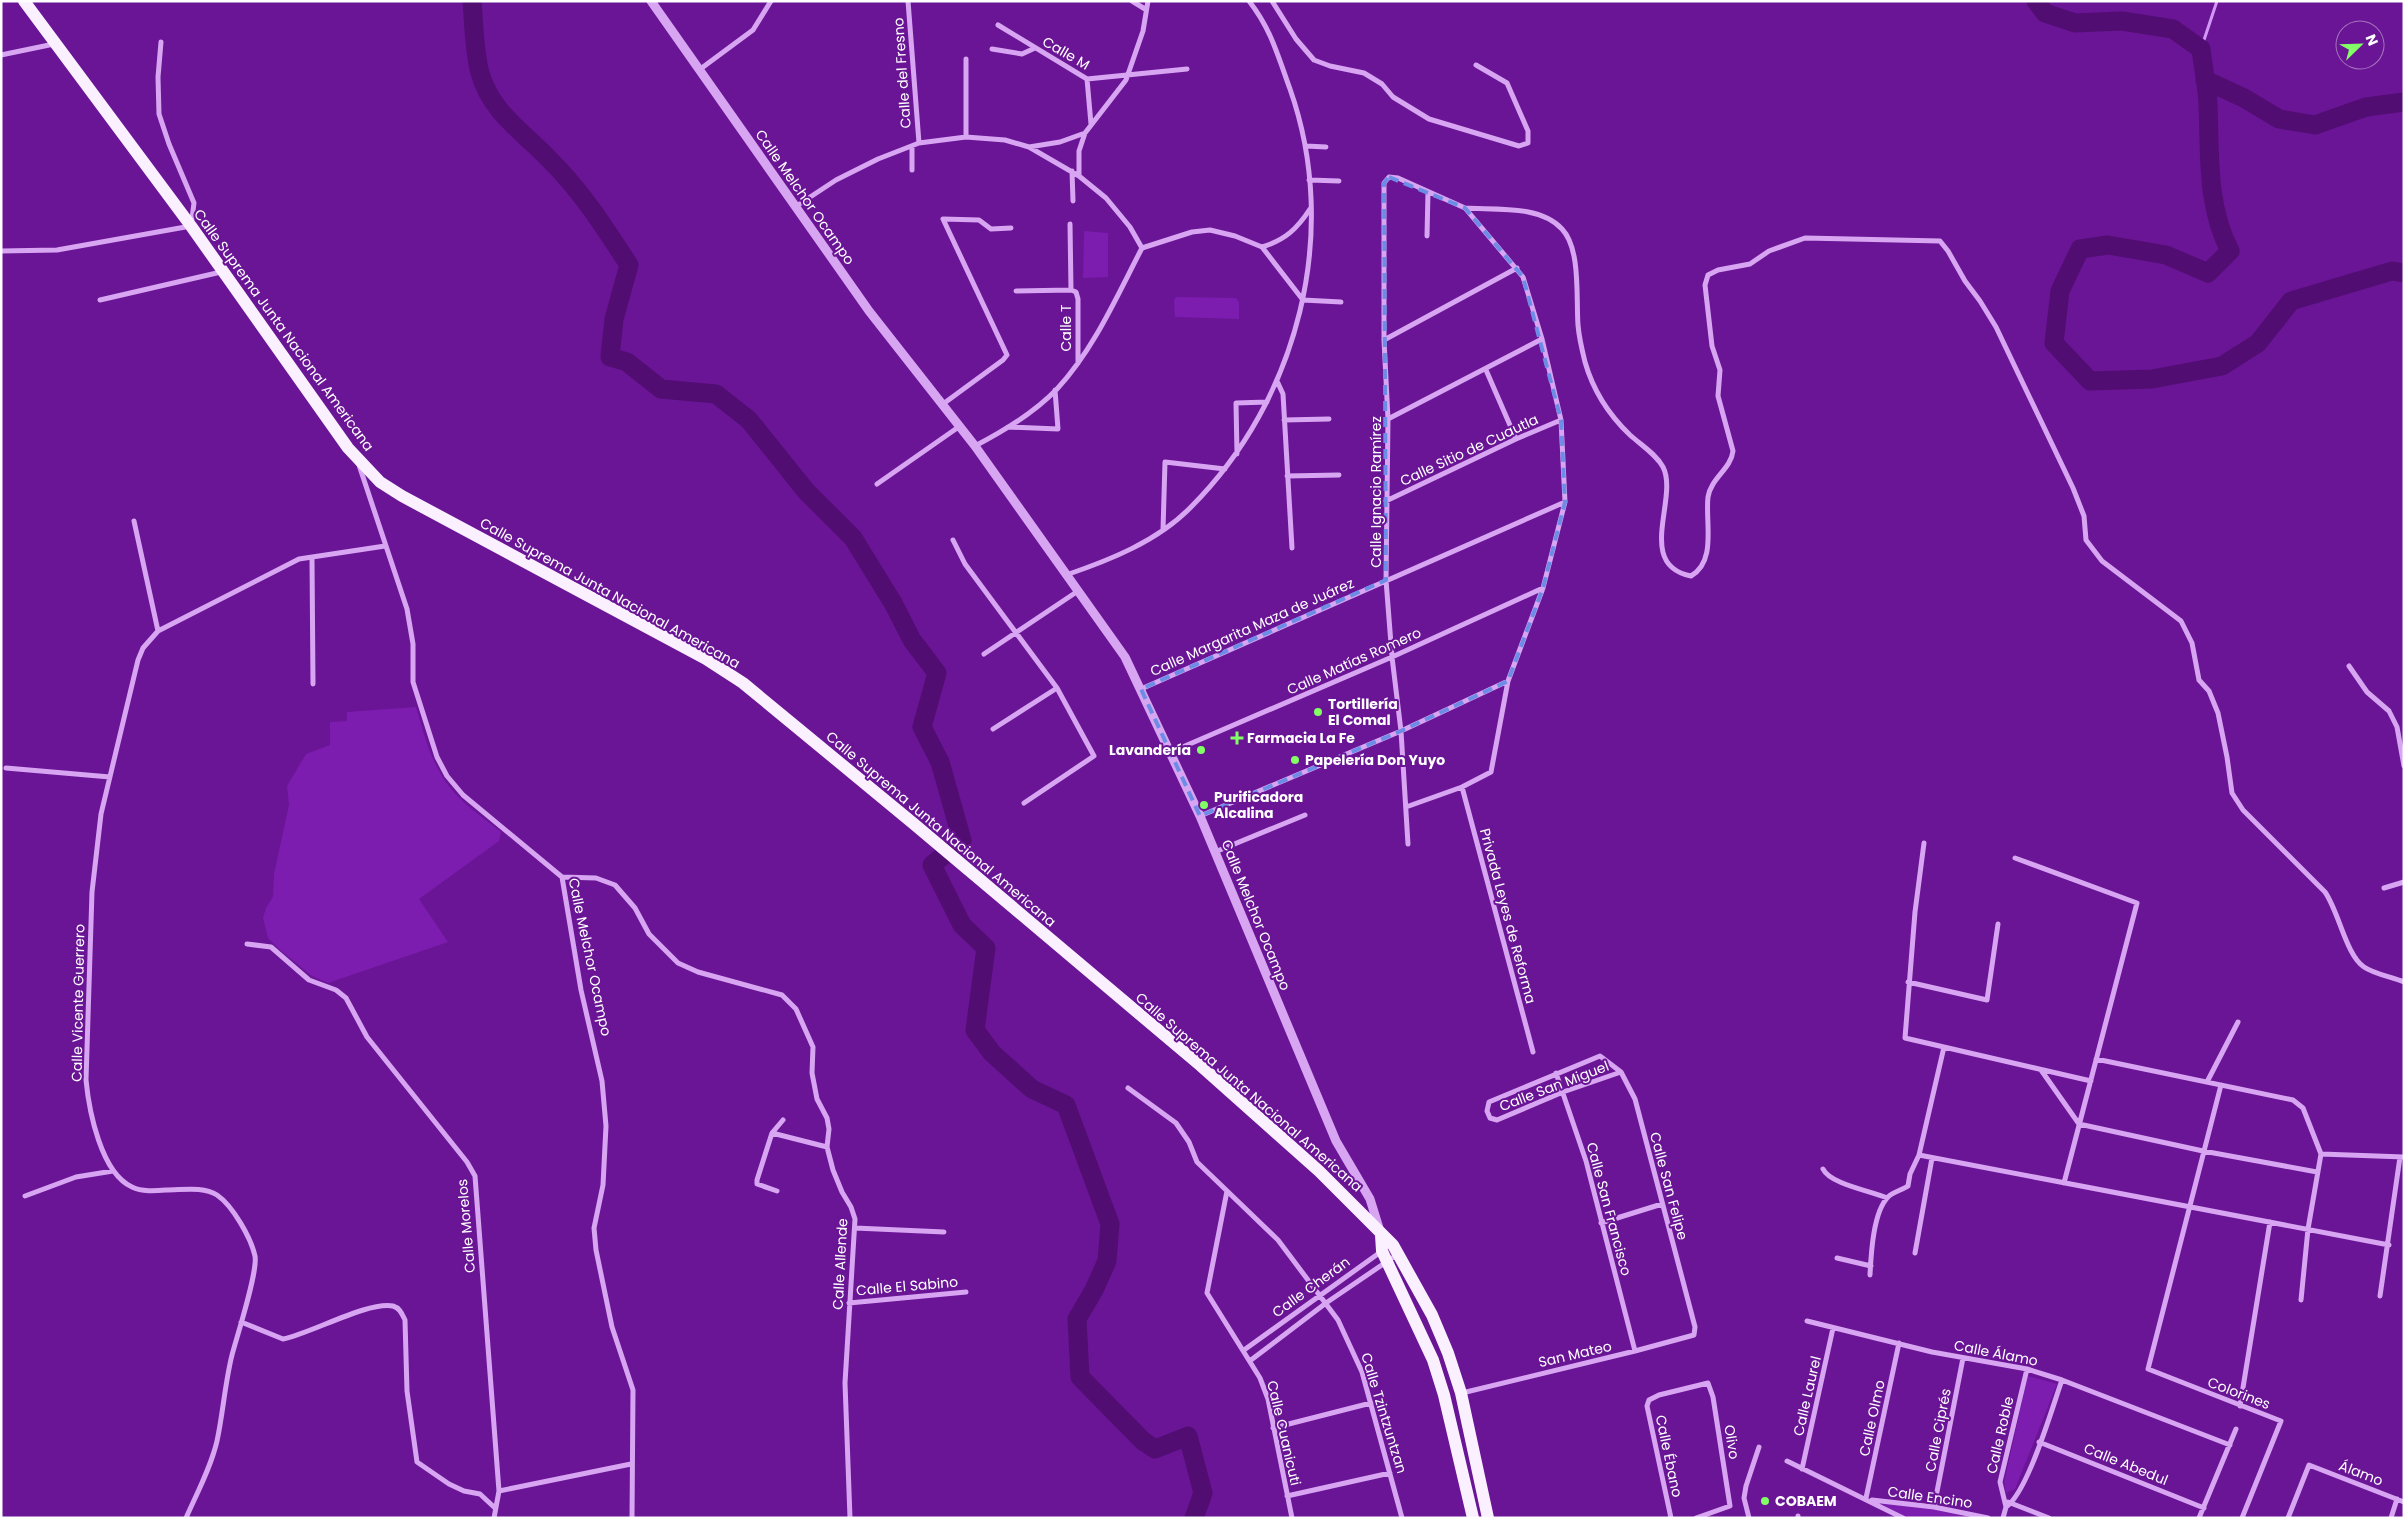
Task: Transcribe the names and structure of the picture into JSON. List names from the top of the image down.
{
  "streets": {
    "main road": ["Calle Suprema Junta Nacional Americana"],
    "street": [
      "Calle M",
      "Calle del Fresno",
      "Calle Melchor Ocampo",
      "Calle T",
      "Calle Sitio de Cuautla",
      "Calle Ignacio Ramírez",
      "Calle Margarita Maza de Juárez",
      "Calle Matías Romero",
      "Privada Leyes de Reforma",
      "Calle Vicente Guerrero",
      "Calle San Miguel",
      "Calle San Felipe",
      "Calle San Francisco",
      "Calle Morelos",
      "Calle Allende",
      "Calle El Sabino",
      "Calle Cherán",
      "Calle Álamo",
      "San Mateo",
      "Colorines",
      "Calle Laurel",
      "Calle Tzintzuntzan",
      "Calle Olmo",
      "Calle Ciprés",
      "Calle Cuanicuti",
      "Calle Roble",
      "Olivo",
      "Calle Ébano",
      "Calle Abedul",
      "Álamo",
      "Calle Encino"
    ]
  },
  "crossings": [
    ["Calle Melchor Ocampo", "Calle Suprema Junta Nacional Americana"],
    ["Calle Melchor Ocampo", "Calle Margarita Maza de Juárez"],
    ["Calle Melchor Ocampo", "Calle Matías Romero"],
    ["Calle Melchor Ocampo", "Calle Vicente Guerrero"],
    ["Calle Melchor Ocampo", "Calle Allende"],
    ["Calle Sitio de Cuautla", "Calle Ignacio Ramírez"],
    ["Calle Ignacio Ramírez", "Calle Margarita Maza de Juárez"],
    ["Calle Ignacio Ramírez", "Calle Matías Romero"],
    ["Calle San Miguel", "Calle San Felipe"],
    ["Calle San Miguel", "Calle San Francisco"],
    ["Calle San Felipe", "Calle San Francisco"],
    ["Calle San Felipe", "San Mateo"],
    ["Calle San Francisco", "San Mateo"],
    ["Calle Allende", "Calle El Sabino"],
    ["Calle Cherán", "Calle Tzintzuntzan"],
    ["Calle Cherán", "Calle Cuanicuti"],
    ["Calle Álamo", "Calle Laurel"],
    ["Calle Álamo", "Calle Olmo"],
    ["Calle Álamo", "Calle Ciprés"],
    ["Calle Álamo", "Calle Roble"],
    ["Calle Laurel", "Calle Encino"],
    ["Calle Tzintzuntzan", "Calle Cuanicuti"],
    ["Calle Olmo", "Calle Encino"],
    ["Calle Ciprés", "Calle Encino"],
    ["Olivo", "Calle Ébano"]
  ],
  "places": {
    "other": [
      "Tortillería El Comal",
      "Lavandería",
      "Papelería Don Yuyo",
      "Purificadora Alcalina",
      "COBAEM"
    ],
    "health": ["Farmacia La Fe"]
  },
  "north": "top right"
}
